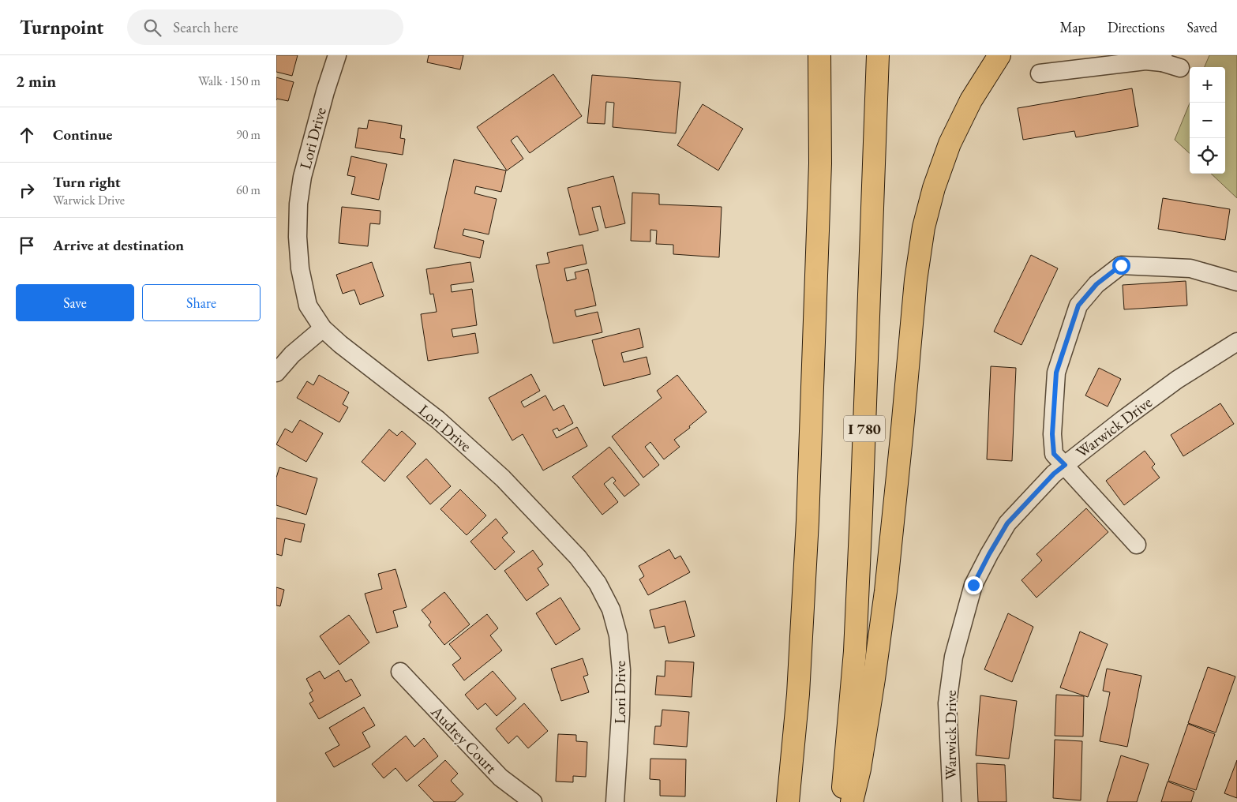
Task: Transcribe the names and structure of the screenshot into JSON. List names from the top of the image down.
{
  "streets": {
    "highway": ["I 780"],
    "street": ["Lori Drive", "Warwick Drive", "Audrey Court"]
  },
  "page": {
    "header": "Turnpoint",
    "search": "Search here",
    "nav": ["Map", "Directions", "Saved"],
    "heading": ["2 min", "Walk · 150 m"],
    "map_buttons": ["+", "−"],
    "list": [
      ["Continue", "90 m"],
      ["Turn right", "Warwick Drive", "60 m"],
      "Arrive at destination"
    ],
    "buttons": ["Save", "Share"]
  }
}
